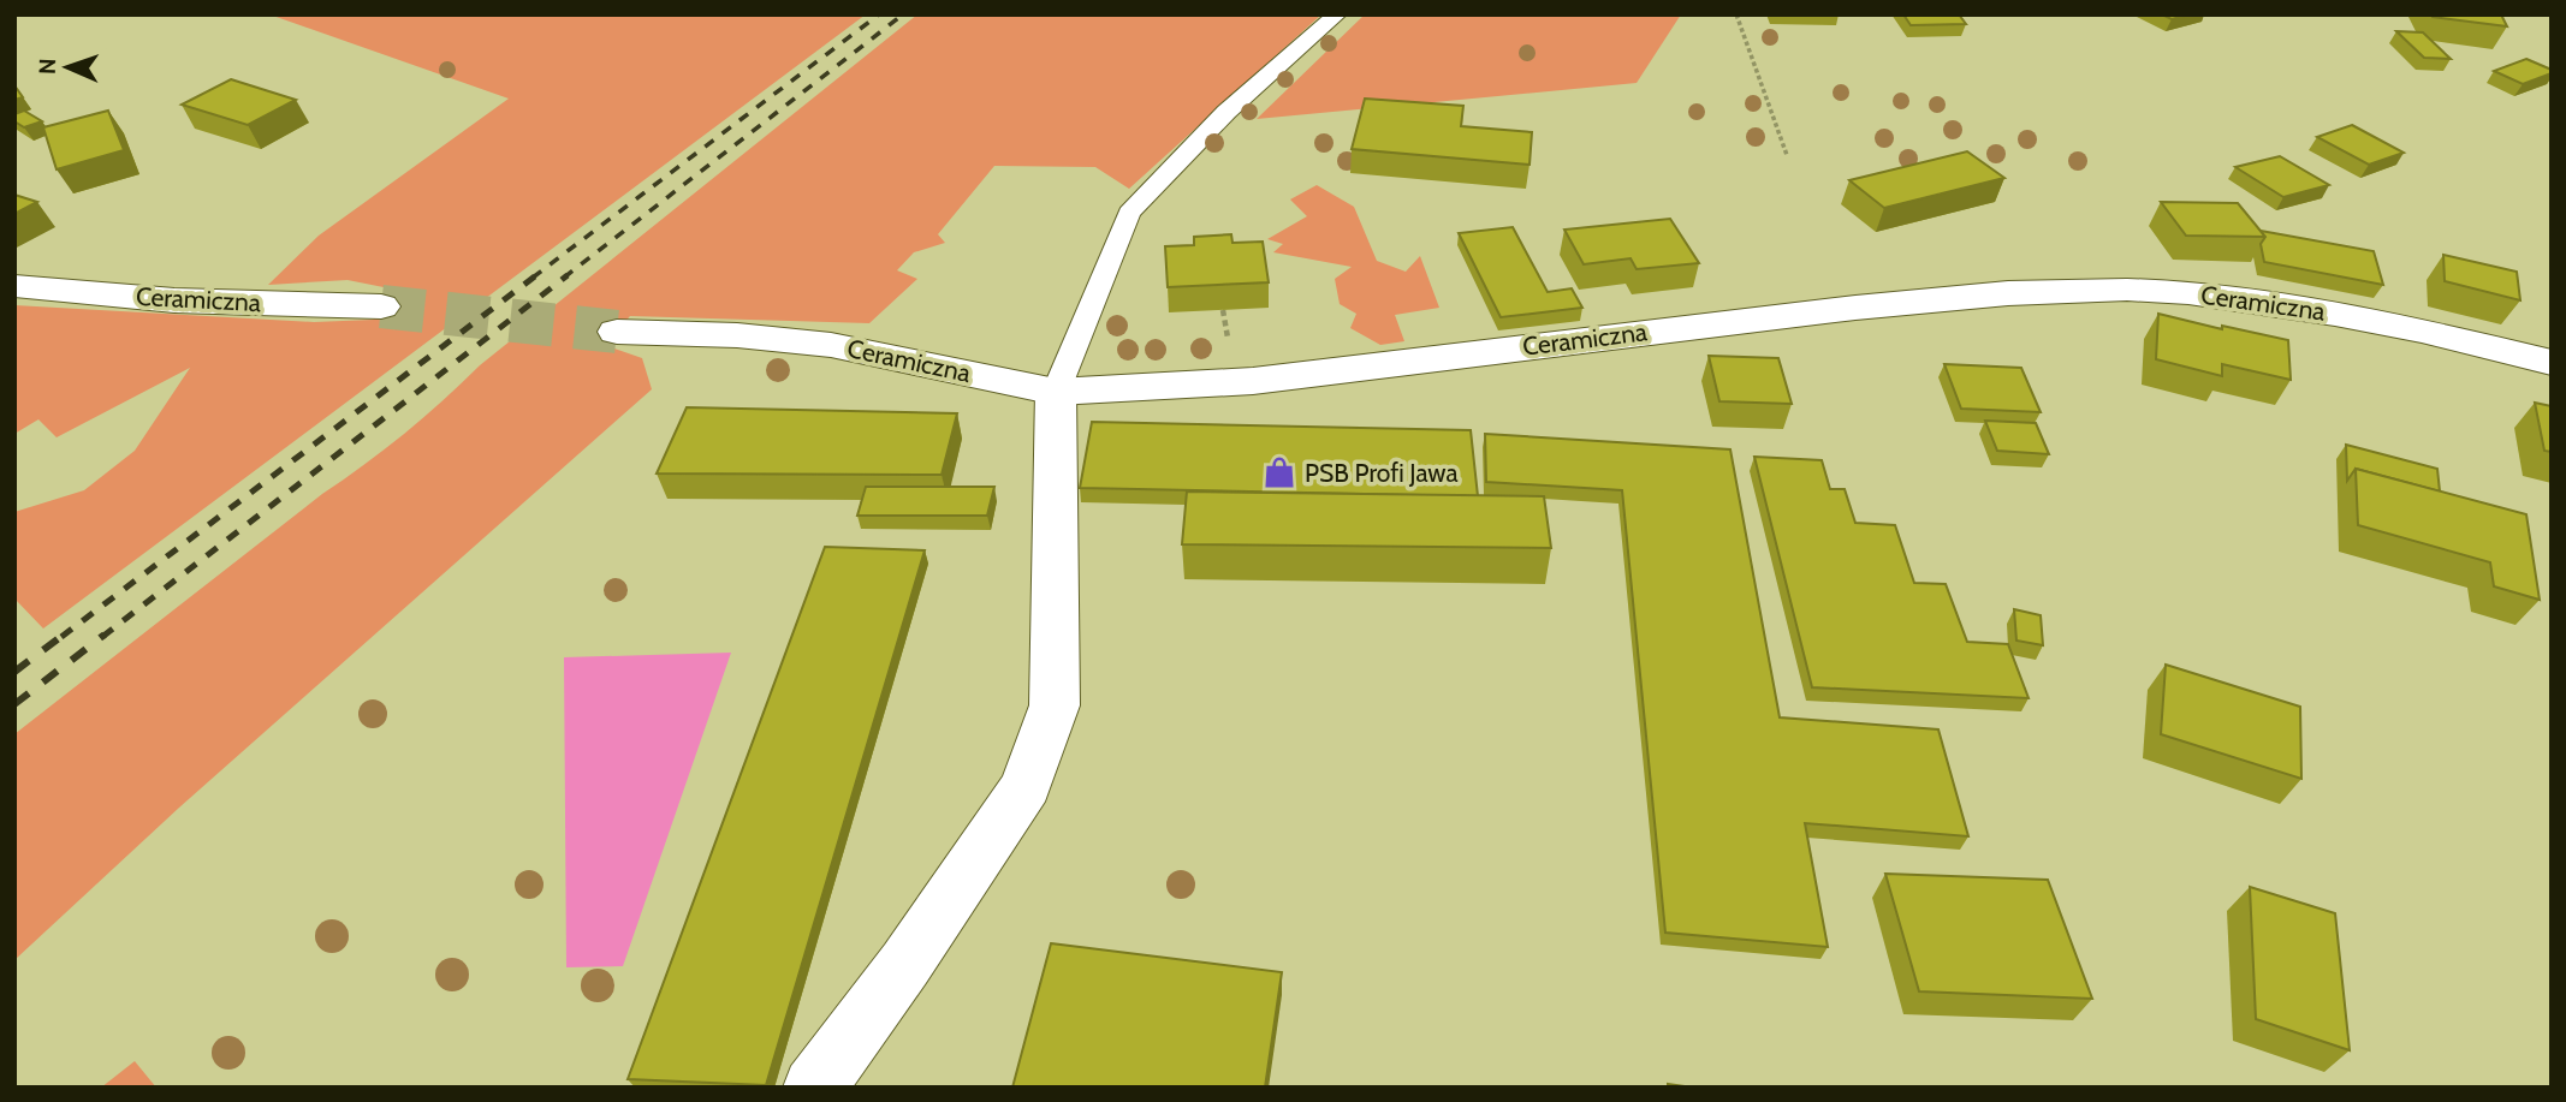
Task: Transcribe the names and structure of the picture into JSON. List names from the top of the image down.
{
  "streets": {
    "street": ["Ceramiczna"]
  },
  "places": {
    "shop": ["PSB Profi Jawa"]
  },
  "north": "left"
}
